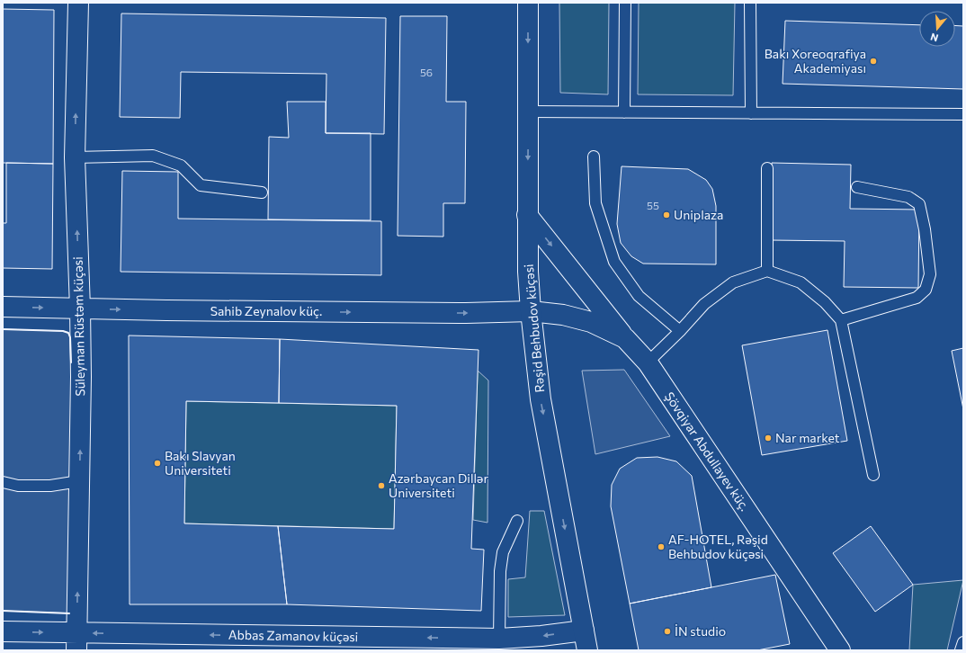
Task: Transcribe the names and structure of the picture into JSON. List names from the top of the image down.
{
  "streets": {
    "street": [
      "Sahib Zeynalov küç.",
      "Süleyman Rüstəm küçəsi",
      "Rəşid Behbudov küçəsi",
      "Şövqiyar Abdullayev küç.",
      "Abbas Zamanov küçəsi"
    ]
  },
  "crossings": [
    ["Sahib Zeynalov küç.", "Süleyman Rüstəm küçəsi"],
    ["Sahib Zeynalov küç.", "Rəşid Behbudov küçəsi"],
    ["Sahib Zeynalov küç.", "Şövqiyar Abdullayev küç."],
    ["Süleyman Rüstəm küçəsi", "Abbas Zamanov küçəsi"],
    ["Rəşid Behbudov küçəsi", "Şövqiyar Abdullayev küç."],
    ["Rəşid Behbudov küçəsi", "Abbas Zamanov küçəsi"]
  ],
  "one_way": ["Sahib Zeynalov küç.", "Süleyman Rüstəm küçəsi", "Rəşid Behbudov küçəsi"],
  "places": [
    "Bakı Xoreoqrafiya Akademiyası",
    "Uniplaza",
    "Nar market",
    "Bakı Slavyan Universiteti",
    "Azərbaycan Dillər Universiteti",
    "AF-HOTEL, Rəşid Behbudov küçəsi",
    "İN studio"
  ],
  "house_numbers": ["56", "55"],
  "north": "bottom"
}
